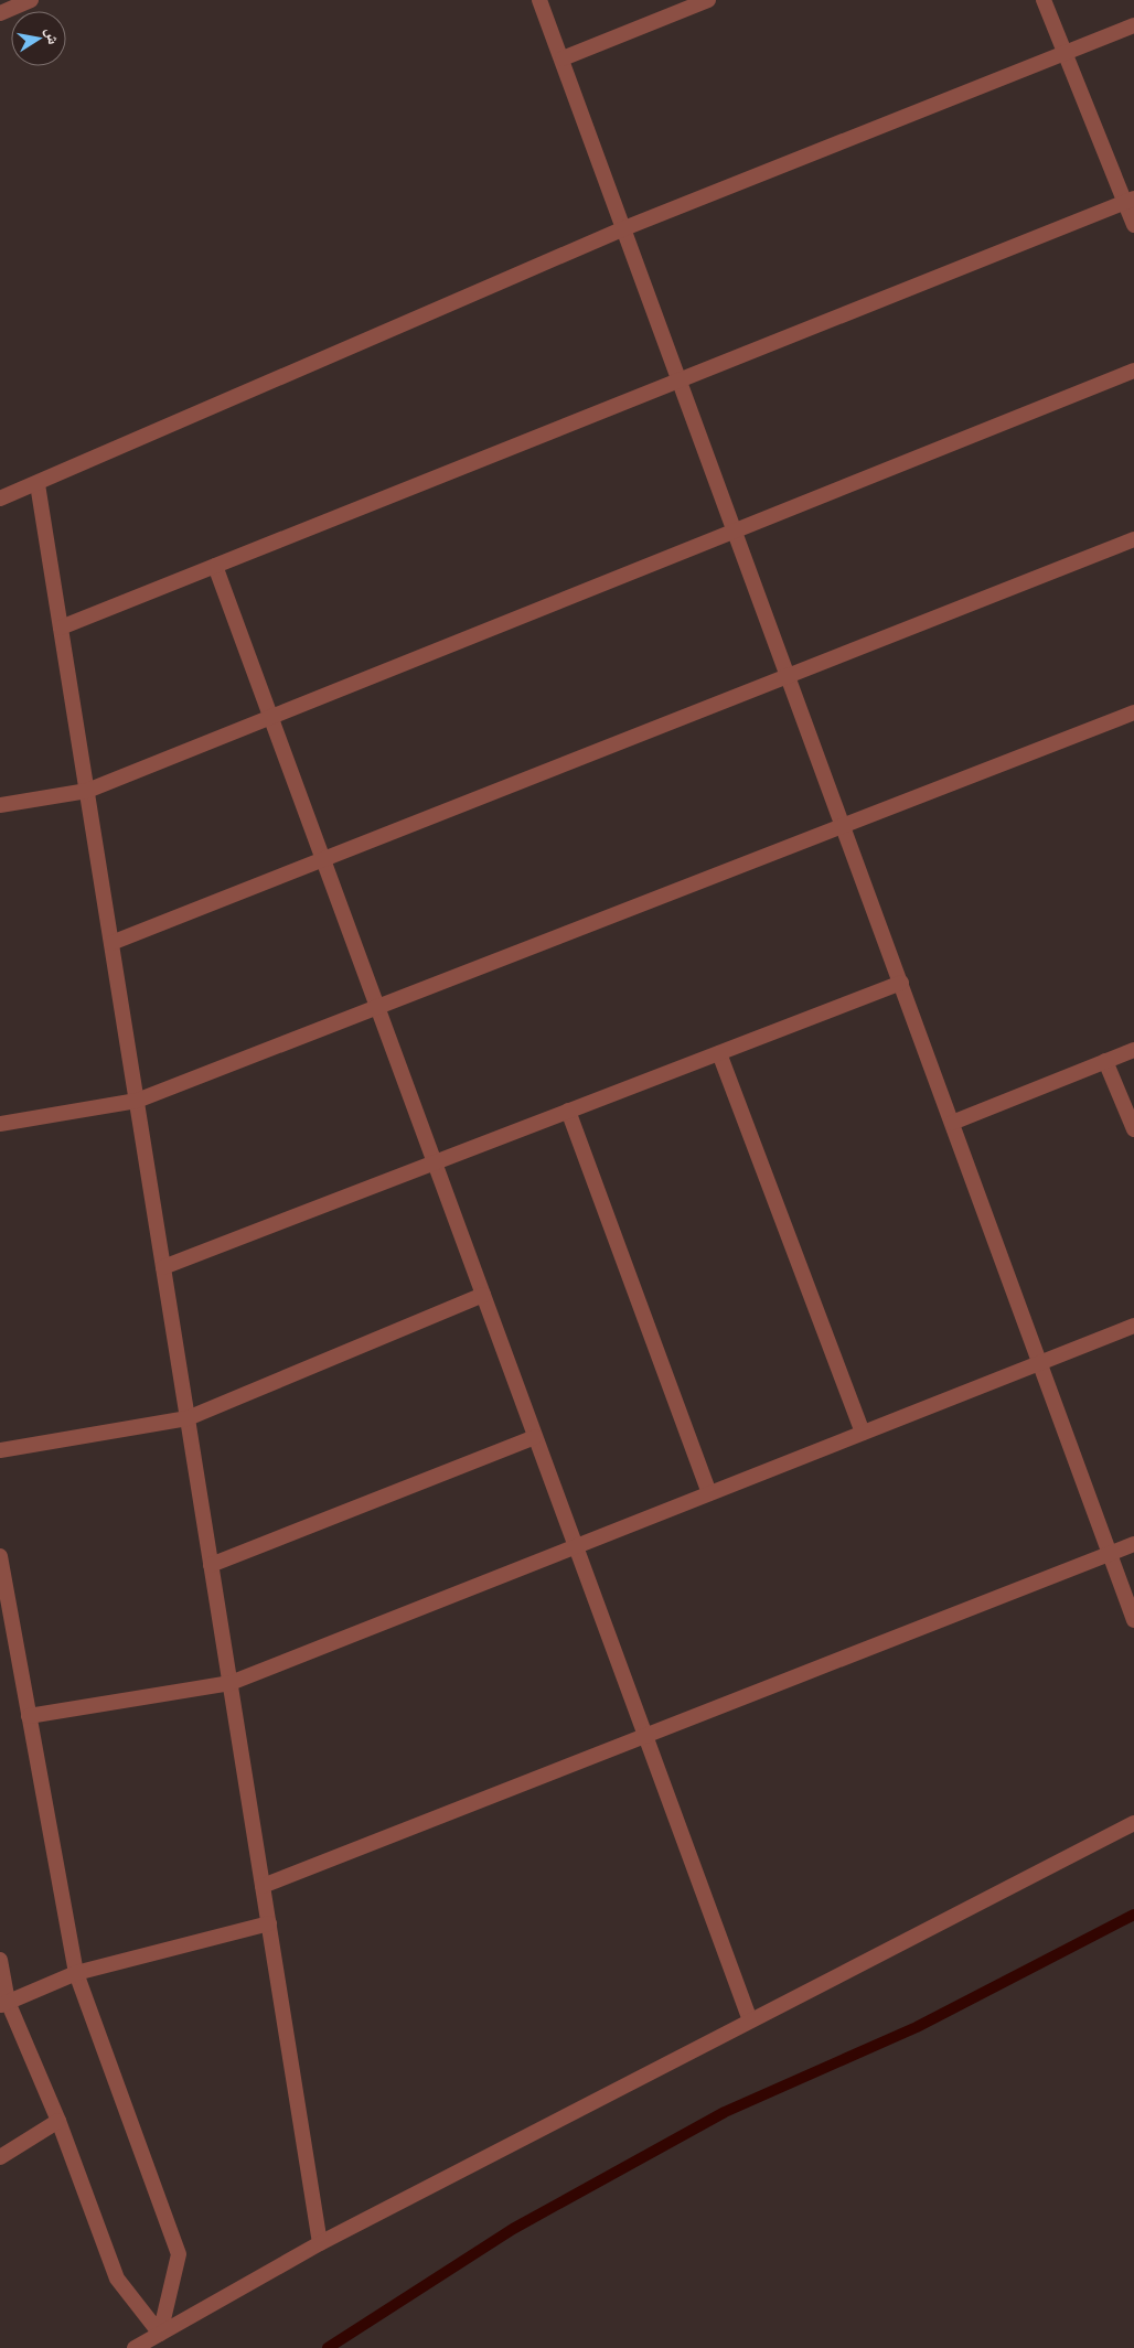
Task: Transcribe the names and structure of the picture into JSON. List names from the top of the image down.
{
  "north": "right"
}
